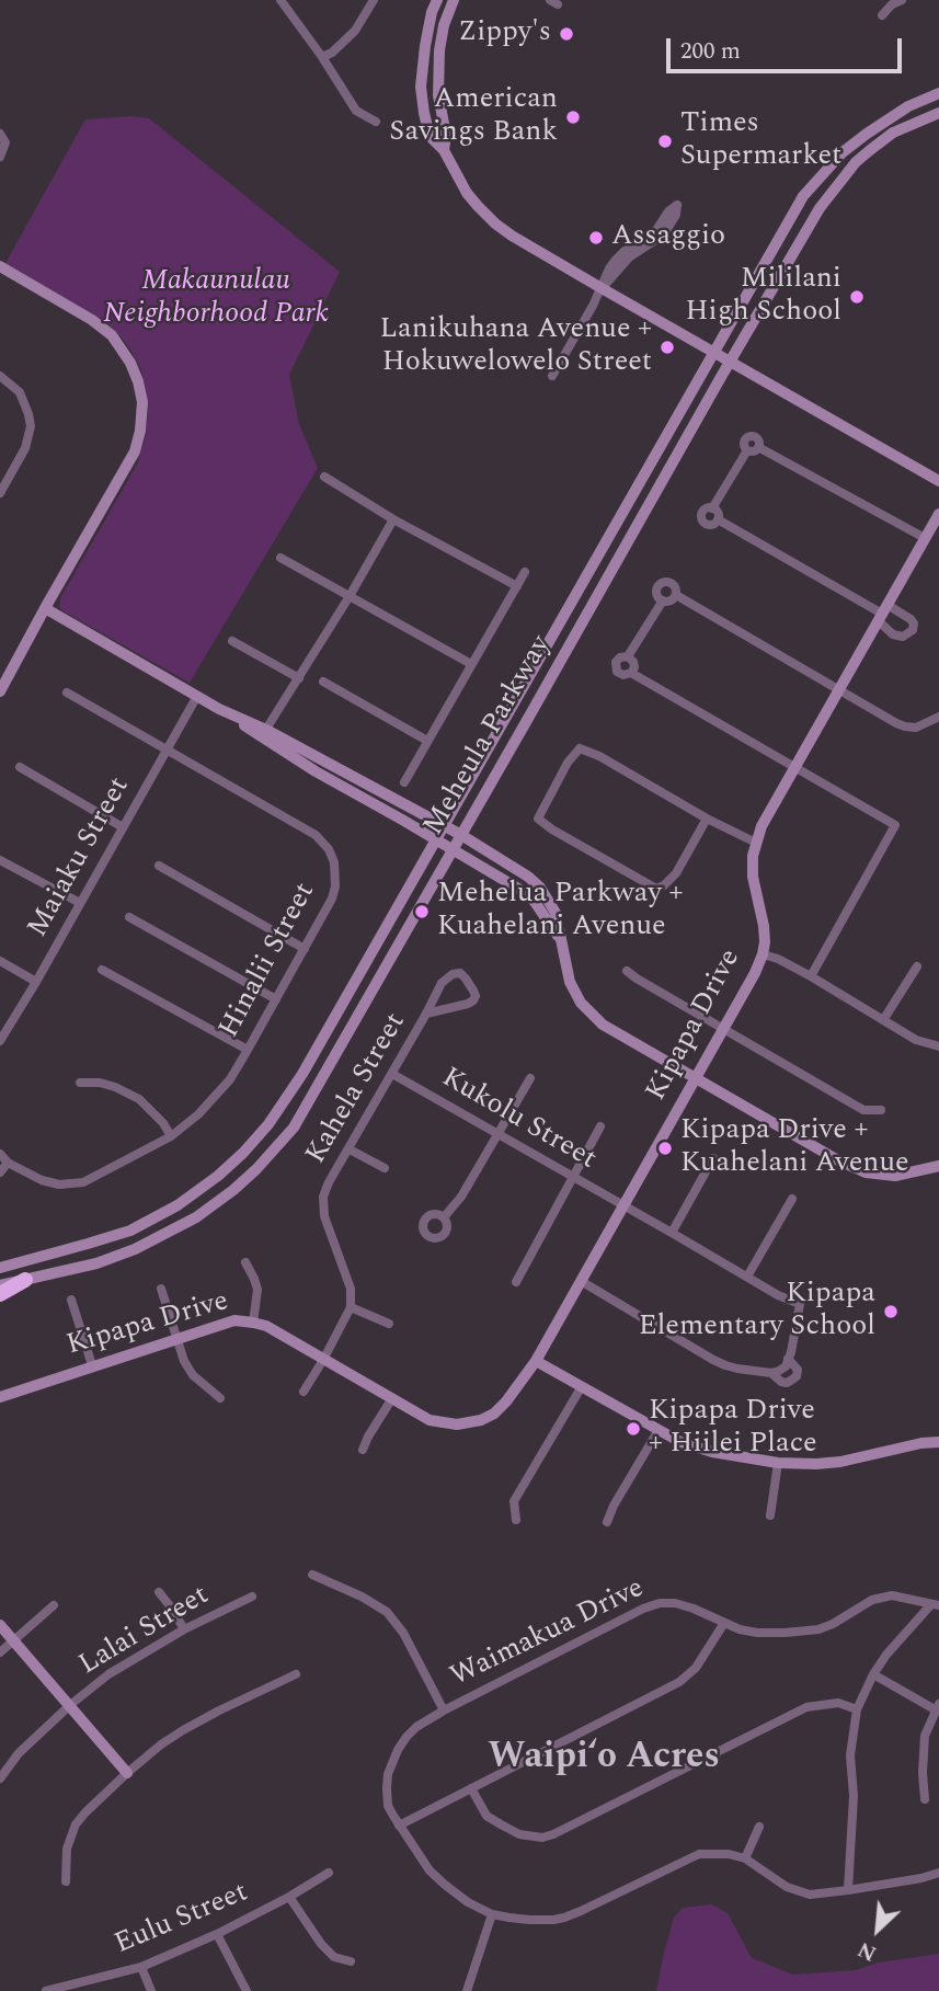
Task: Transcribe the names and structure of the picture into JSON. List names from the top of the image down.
{
  "streets": {
    "street": [
      "Meheula Parkway",
      "Maiaku Street",
      "Hinalii Street",
      "Kipapa Drive",
      "Kahela Street",
      "Kukolu Street",
      "Lalai Street",
      "Waimakua Drive",
      "Eulu Street"
    ]
  },
  "crossings": [
    ["Maiaku Street", "Hinalii Street"],
    ["Kipapa Drive", "Kukolu Street"],
    ["Kahela Street", "Kukolu Street"]
  ],
  "districts": ["Waipiʻo Acres"],
  "parks": ["Makaunulau Neighborhood Park"],
  "places": [
    "Zippy's",
    "American Savings Bank",
    "Times Supermarket",
    "Assaggio",
    "Mililani High School",
    "Lanikuhana Avenue + Hokuwelowelo Street",
    "Mehelua Parkway + Kuahelani Avenue",
    "Kipapa Drive + Kuahelani Avenue",
    "Kipapa Elementary School",
    "Kipapa Drive + Hiilei Place"
  ],
  "scale_bar": "200 m",
  "north": "bottom left"
}
